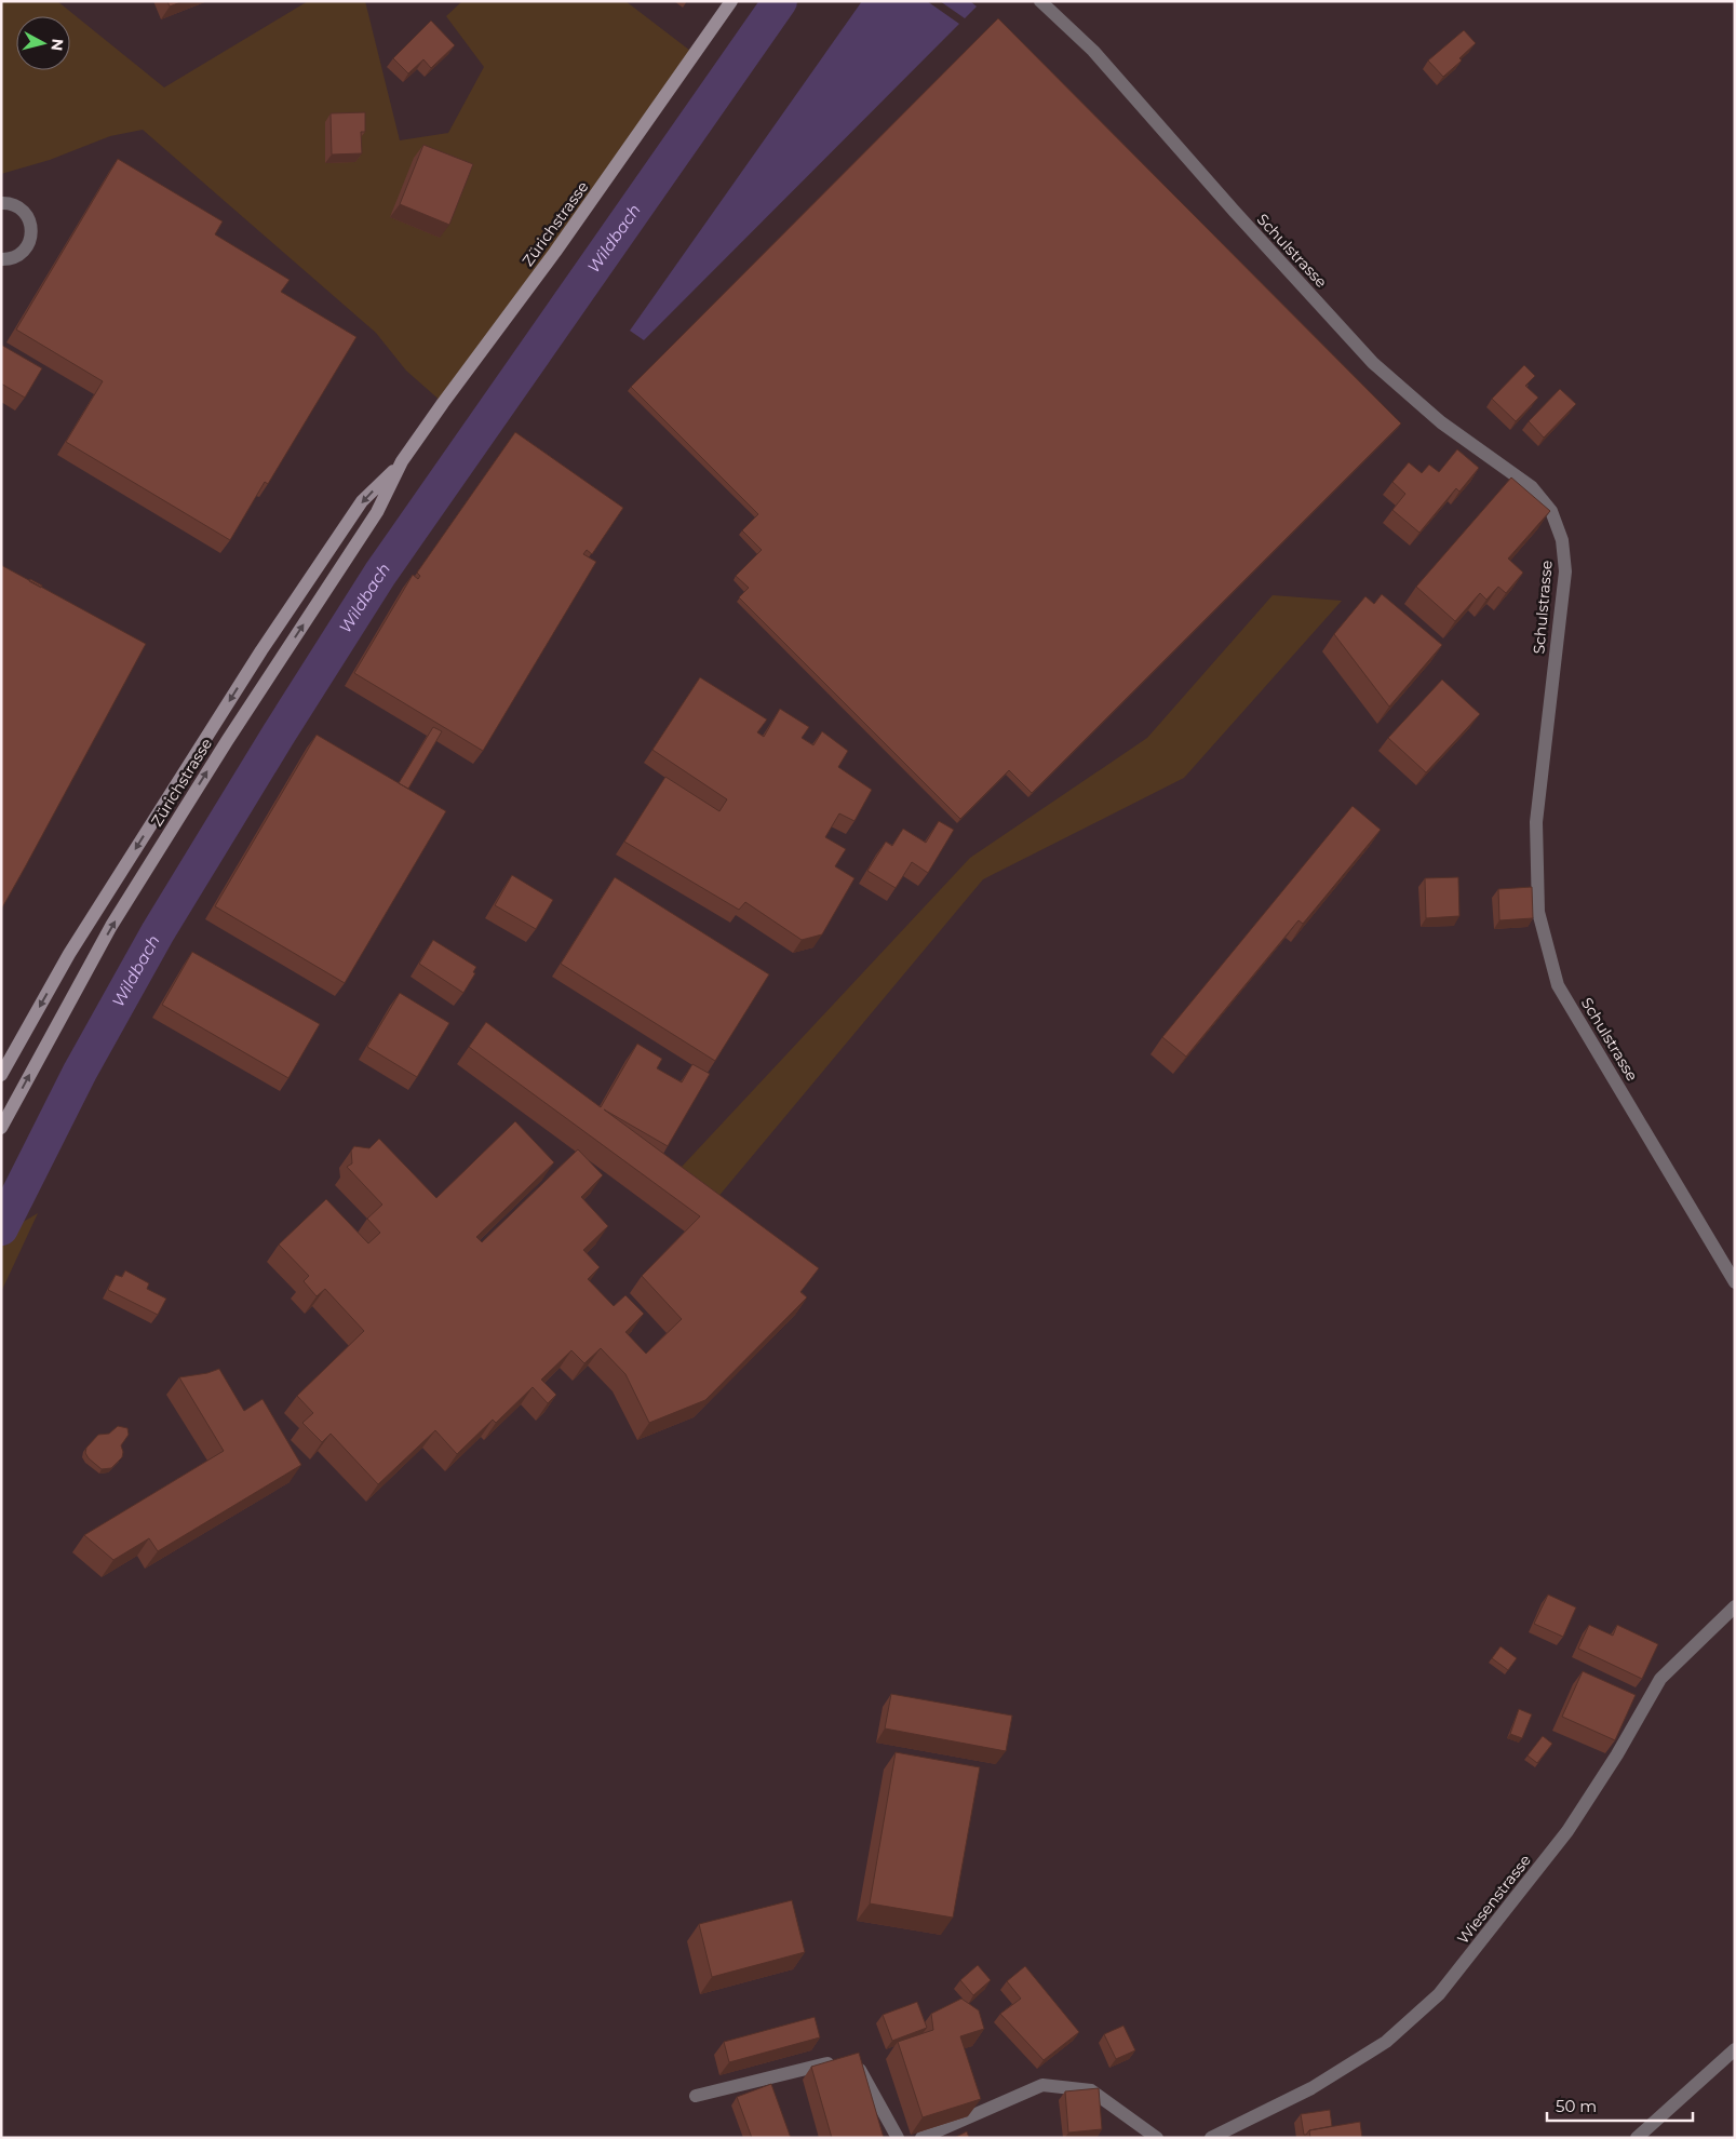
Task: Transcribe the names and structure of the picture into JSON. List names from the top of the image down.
{
  "streets": {
    "main road": ["Zürichstrasse"],
    "street": ["Schulstrasse", "Wiesenstrasse"]
  },
  "water": ["Wildbach"],
  "scale_bar": "50 m",
  "north": "right"
}
